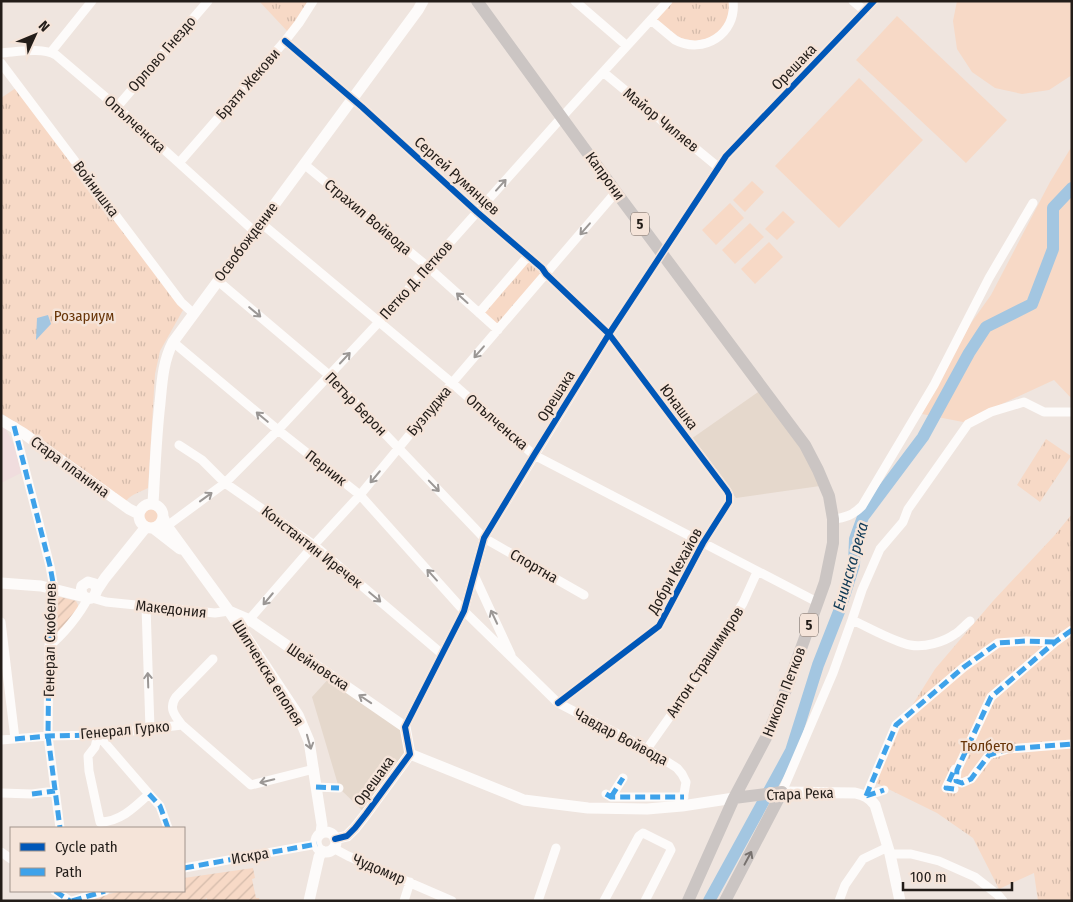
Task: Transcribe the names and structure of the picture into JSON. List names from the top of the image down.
{
  "streets": {
    "main road": [
      "Орешака",
      "Капрони",
      "5",
      "Освобождение",
      "Стара планина",
      "Македония",
      "Шейновска",
      "Шипченска епопея",
      "Никола Петков",
      "Стара Река"
    ],
    "street": [
      "Орлово Гнездо",
      "Братя Жекови",
      "Майор Чиляев",
      "Опълченска",
      "Сергей Румянцев",
      "Войнишка",
      "Страхил Войвода",
      "Петко Д. Петков",
      "Петър Берон",
      "Юнашка",
      "Бузлуджа",
      "Перник",
      "Константин Иречек",
      "Спортна",
      "Добри Кехайов",
      "Генерал Скобелев",
      "Антон Страшимиров",
      "Генерал Гурко",
      "Чавдар Войвода",
      "Искра",
      "Чудомир"
    ]
  },
  "crossings": [
    ["Орлово Гнездо", "Опълченска"],
    ["Орешака", "Майор Чиляев"],
    ["Орешака", "Опълченска"],
    ["Орешака", "Сергей Румянцев"],
    ["Орешака", "Капрони"],
    ["Орешака", "Петър Берон"],
    ["Орешака", "Юнашка"],
    ["Орешака", "Перник"],
    ["Орешака", "Константин Иречек"],
    ["Орешака", "Спортна"],
    ["Орешака", "Шейновска"],
    ["Орешака", "Шипченска епопея"],
    ["Орешака", "Чавдар Войвода"],
    ["Орешака", "Искра"],
    ["Орешака", "Чудомир"],
    ["Братя Жекови", "Опълченска"],
    ["Братя Жекови", "Сергей Румянцев"],
    ["Майор Чиляев", "Петко Д. Петков"],
    ["Опълченска", "Освобождение"],
    ["Опълченска", "Петко Д. Петков"],
    ["Опълченска", "Бузлуджа"],
    ["Опълченска", "Добри Кехайов"],
    ["Опълченска", "Антон Страшимиров"],
    ["Опълченска", "Никола Петков"],
    ["Сергей Румянцев", "Освобождение"],
    ["Сергей Румянцев", "Петко Д. Петков"],
    ["Сергей Румянцев", "Юнашка"],
    ["Сергей Румянцев", "Бузлуджа"],
    ["Капрони", "Петко Д. Петков"],
    ["Капрони", "Бузлуджа"],
    ["Капрони", "Никола Петков"],
    ["Войнишка", "Освобождение"],
    ["Страхил Войвода", "Освобождение"],
    ["Страхил Войвода", "Петко Д. Петков"],
    ["Страхил Войвода", "Бузлуджа"],
    ["Освобождение", "Петко Д. Петков"],
    ["Освобождение", "Петър Берон"],
    ["Освобождение", "Стара планина"],
    ["Освобождение", "Перник"],
    ["Освобождение", "Шипченска епопея"],
    ["Петко Д. Петков", "Петър Берон"],
    ["Петко Д. Петков", "Стара планина"],
    ["Петко Д. Петков", "Перник"],
    ["Петко Д. Петков", "Константин Иречек"],
    ["Петко Д. Петков", "Шипченска епопея"],
    ["Петър Берон", "Бузлуджа"],
    ["Петър Берон", "Спортна"],
    ["Юнашка", "Добри Кехайов"],
    ["Бузлуджа", "Перник"],
    ["Бузлуджа", "Константин Иречек"],
    ["Бузлуджа", "Шейновска"],
    ["Бузлуджа", "Шипченска епопея"],
    ["Стара планина", "Генерал Скобелев"],
    ["Стара планина", "Шипченска епопея"],
    ["Перник", "Чавдар Войвода"],
    ["Добри Кехайов", "Чавдар Войвода"],
    ["Македония", "Генерал Скобелев"],
    ["Македония", "Шейновска"],
    ["Македония", "Шипченска епопея"],
    ["Генерал Скобелев", "Генерал Гурко"],
    ["Антон Страшимиров", "Чавдар Войвода"],
    ["Шейновска", "Шипченска епопея"],
    ["Шипченска епопея", "Генерал Гурко"],
    ["Шипченска епопея", "Искра"],
    ["Шипченска епопея", "Чудомир"],
    ["Никола Петков", "Стара Река"],
    ["Искра", "Чудомир"]
  ],
  "one_way": [
    "Петко Д. Петков",
    "Петър Берон",
    "Бузлуджа",
    "Перник",
    "Константин Иречек",
    "Шейновска",
    "Генерал Гурко"
  ],
  "water": ["Енинска река"],
  "parks": ["Розариум", "Тюлбето"],
  "legend": ["Cycle path", "Path"],
  "scale_bar": "100 m",
  "north": "top right"
}
